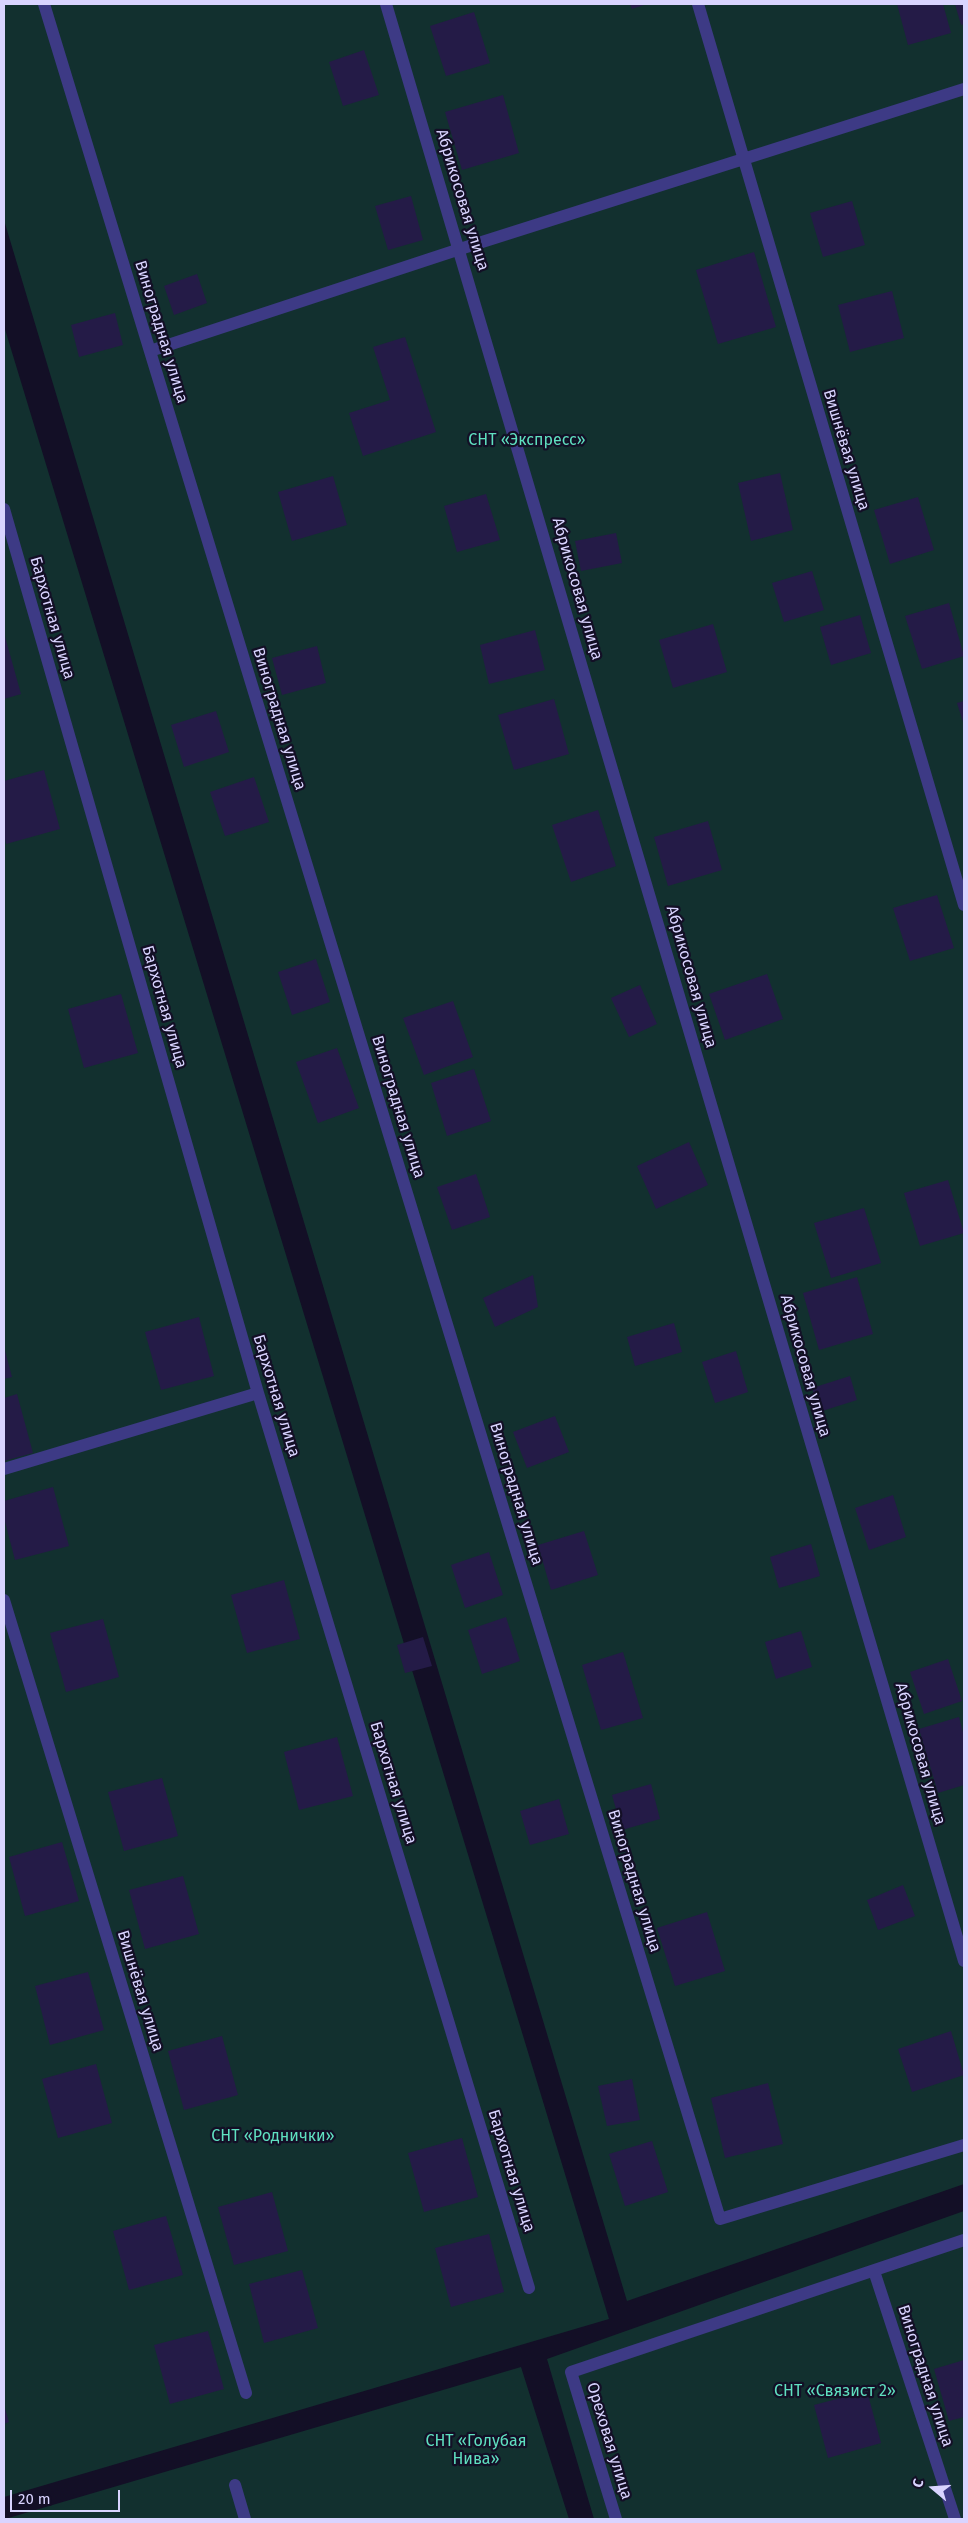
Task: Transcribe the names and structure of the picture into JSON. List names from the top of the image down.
{
  "streets": {
    "street": [
      "Абрикосовая улица",
      "Виноградная улица",
      "Вишнёвая улица",
      "Бархотная улица",
      "Ореховая улица"
    ]
  },
  "crossings": [
    ["Виноградная улица", "Ореховая улица"]
  ],
  "parks": [
    "СНТ «Экспресс»",
    "СНТ «Роднички»",
    "СНТ «Связист 2»",
    "СНТ «Голубая Нива»"
  ],
  "scale_bar": "20 m",
  "north": "left"
}
